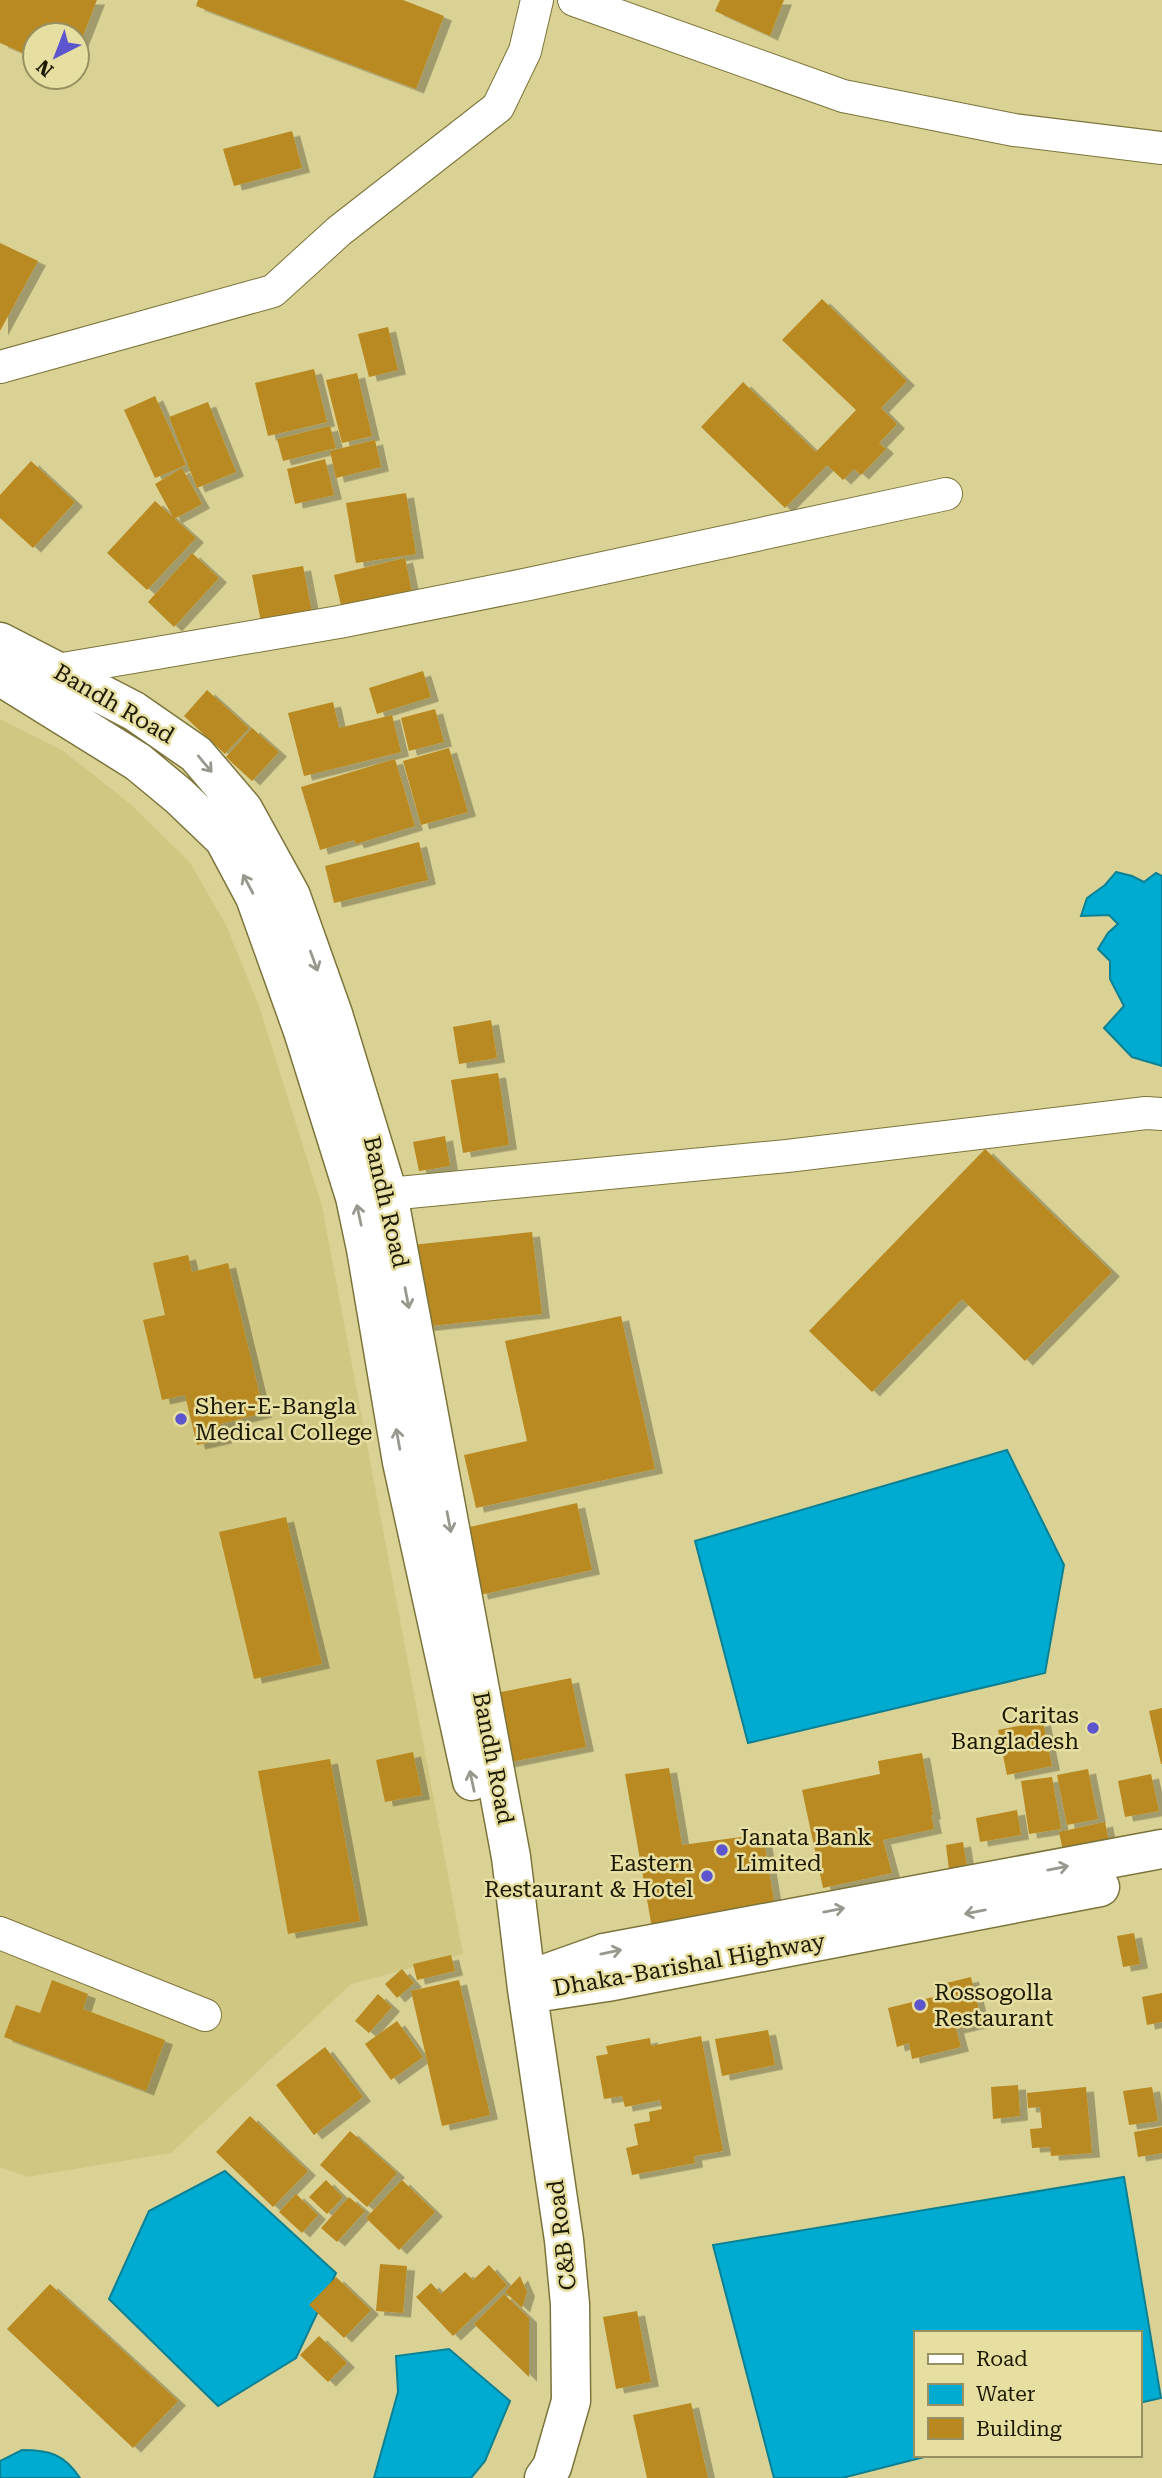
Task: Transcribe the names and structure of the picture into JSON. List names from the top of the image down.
{
  "streets": {
    "highway": ["Bandh Road", "Dhaka-Barishal Highway", "C&B Road"]
  },
  "crossings": [
    ["Bandh Road", "Dhaka-Barishal Highway"],
    ["Bandh Road", "C&B Road"],
    ["Dhaka-Barishal Highway", "C&B Road"]
  ],
  "places": [
    "Sher-E-Bangla Medical College",
    "Caritas Bangladesh",
    "Janata Bank Limited",
    "Eastern Restaurant & Hotel",
    "Rossogolla Restaurant"
  ],
  "legend": ["Road", "Water", "Building"],
  "north": "bottom left"
}
